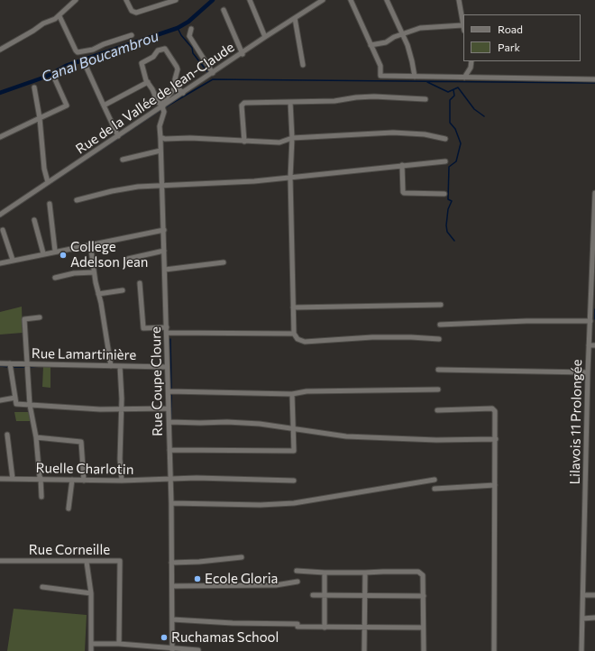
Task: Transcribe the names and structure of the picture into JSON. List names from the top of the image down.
{
  "streets": {
    "street": [
      "Rue de la Vallée de Jean-Claude",
      "Rue Lamartinière",
      "Rue Coupe Cloure",
      "Lilavois 11 Prolongée",
      "Ruelle Charlotin",
      "Rue Corneille"
    ]
  },
  "crossings": [
    ["Rue de la Vallée de Jean-Claude", "Rue Coupe Cloure"],
    ["Rue Lamartinière", "Rue Coupe Cloure"],
    ["Rue Coupe Cloure", "Ruelle Charlotin"]
  ],
  "water": ["Canal Boucambrou"],
  "places": ["College Adelson Jean", "Ecole Gloria", "Ruchamas School"],
  "legend": ["Road", "Park"]
}
